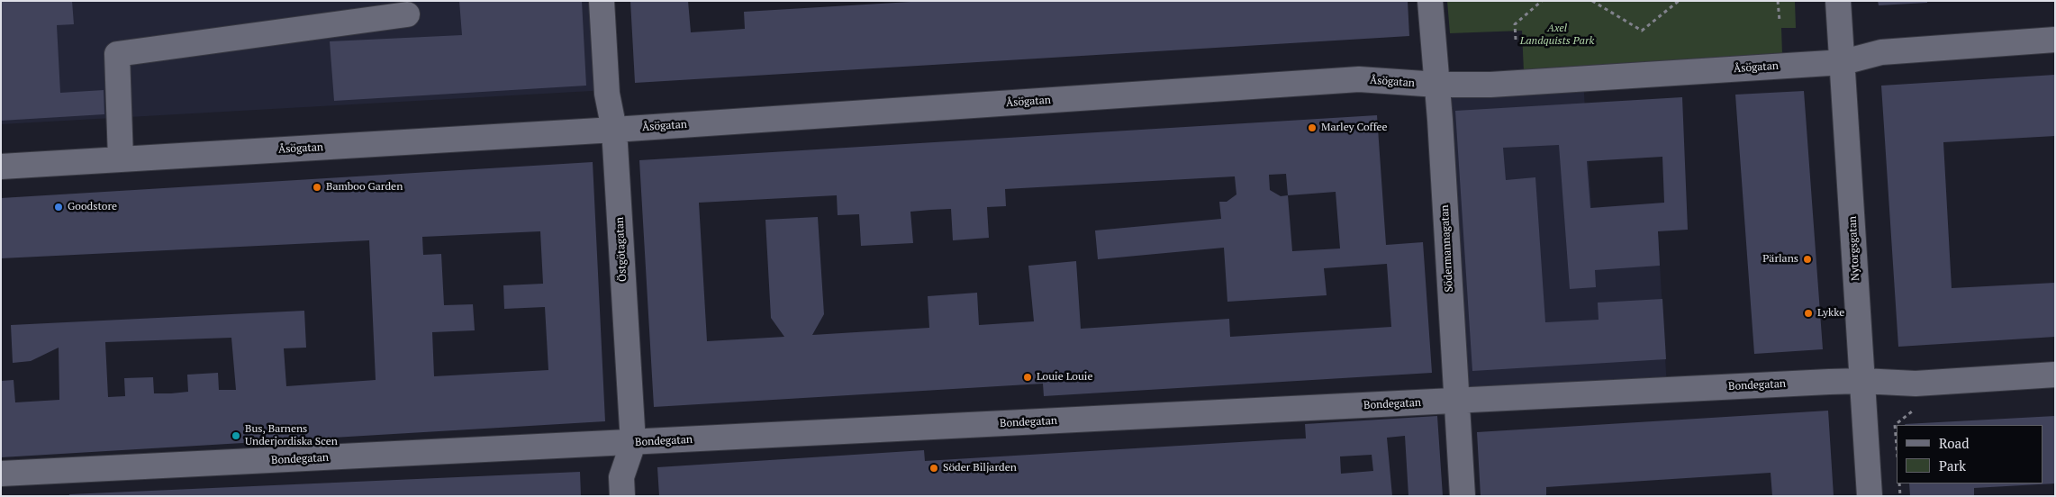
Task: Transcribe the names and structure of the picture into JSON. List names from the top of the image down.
{
  "streets": {
    "street": [
      "Åsögatan",
      "Södermannagatan",
      "Nytorgsgatan",
      "Östgötagatan",
      "Bondegatan"
    ]
  },
  "crossings": [
    ["Åsögatan", "Södermannagatan"],
    ["Åsögatan", "Nytorgsgatan"],
    ["Åsögatan", "Östgötagatan"],
    ["Södermannagatan", "Bondegatan"],
    ["Nytorgsgatan", "Bondegatan"],
    ["Östgötagatan", "Bondegatan"]
  ],
  "parks": ["Axel Landquists Park"],
  "places": [
    "Marley Coffee",
    "Bamboo Garden",
    "Goodstore",
    "Pärlans",
    "Lykke",
    "Louie Louie",
    "Bus, Barnens Underjordiska Scen",
    "Söder Biljarden"
  ],
  "legend": ["Road", "Park"]
}
